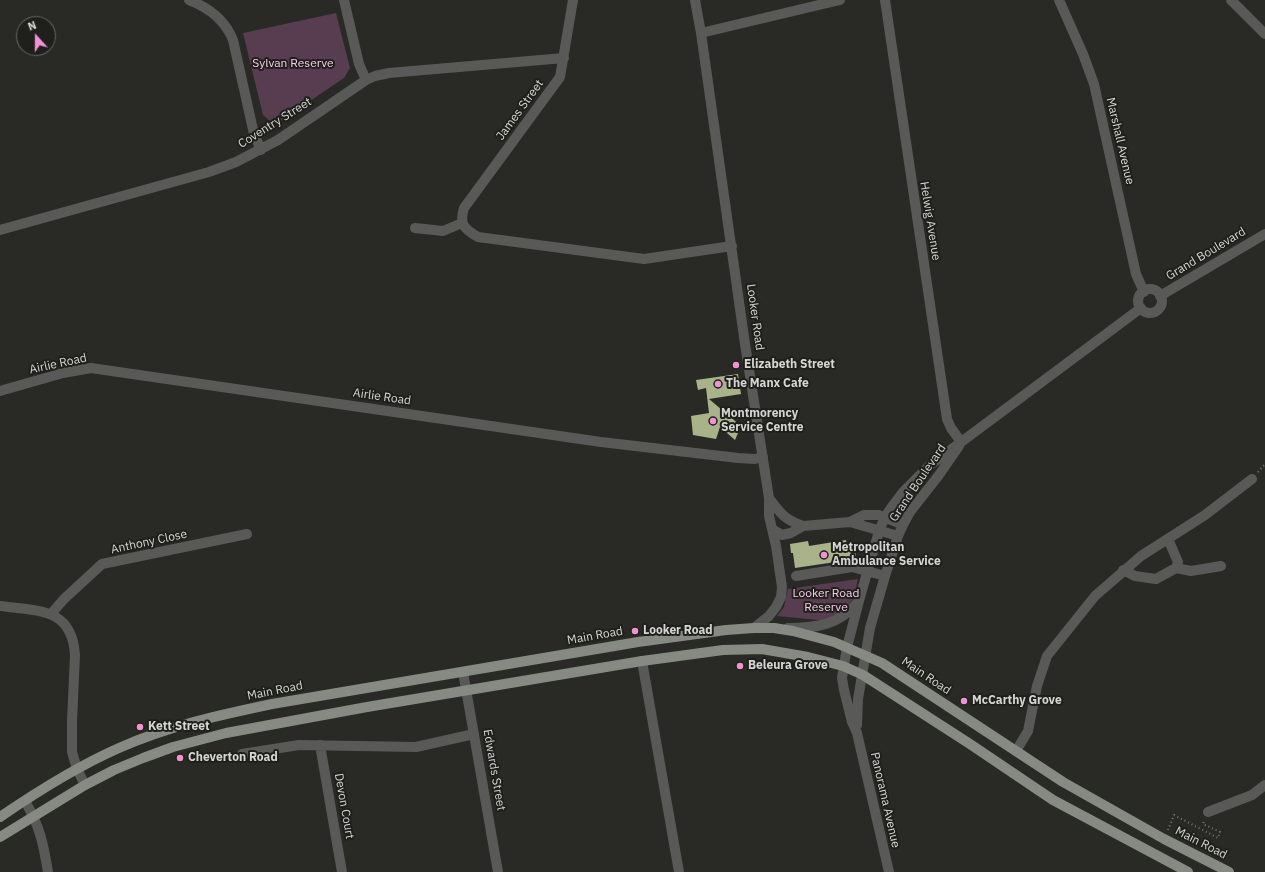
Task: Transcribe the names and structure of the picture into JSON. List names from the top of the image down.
{
  "streets": {
    "main road": ["Main Road"],
    "street": [
      "James Street",
      "Coventry Street",
      "Marshall Avenue",
      "Helwig Avenue",
      "Grand Boulevard",
      "Looker Road",
      "Airlie Road",
      "Anthony Close",
      "Edwards Street",
      "Panorama Avenue",
      "Devon Court"
    ]
  },
  "crossings": [
    ["James Street", "Coventry Street"],
    ["Marshall Avenue", "Grand Boulevard"],
    ["Helwig Avenue", "Grand Boulevard"],
    ["Grand Boulevard", "Main Road"],
    ["Grand Boulevard", "Panorama Avenue"],
    ["Looker Road", "Airlie Road"],
    ["Looker Road", "Main Road"],
    ["Main Road", "Edwards Street"],
    ["Main Road", "Panorama Avenue"]
  ],
  "parks": ["Sylvan Reserve", "Looker Road Reserve"],
  "places": [
    "Elizabeth Street",
    "The Manx Cafe",
    "Montmorency Service Centre",
    "Metropolitan Ambulance Service",
    "Looker Road",
    "Beleura Grove",
    "McCarthy Grove",
    "Kett Street",
    "Cheverton Road"
  ],
  "north": "top"
}
